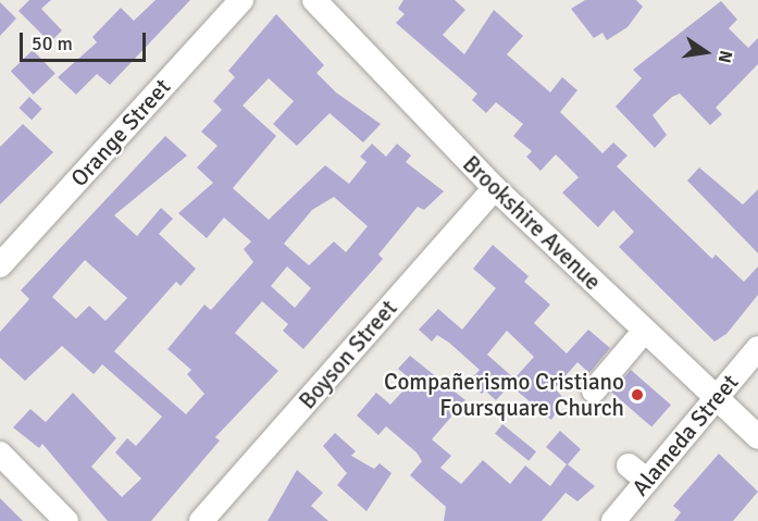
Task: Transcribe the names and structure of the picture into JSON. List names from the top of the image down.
{
  "streets": {
    "street": [
      "Orange Street",
      "Brookshire Avenue",
      "Boyson Street",
      "Alameda Street"
    ]
  },
  "crossings": [
    ["Brookshire Avenue", "Boyson Street"],
    ["Brookshire Avenue", "Alameda Street"]
  ],
  "places": ["Compañerismo Cristiano Foursquare Church"],
  "scale_bar": "50 m",
  "north": "right"
}
